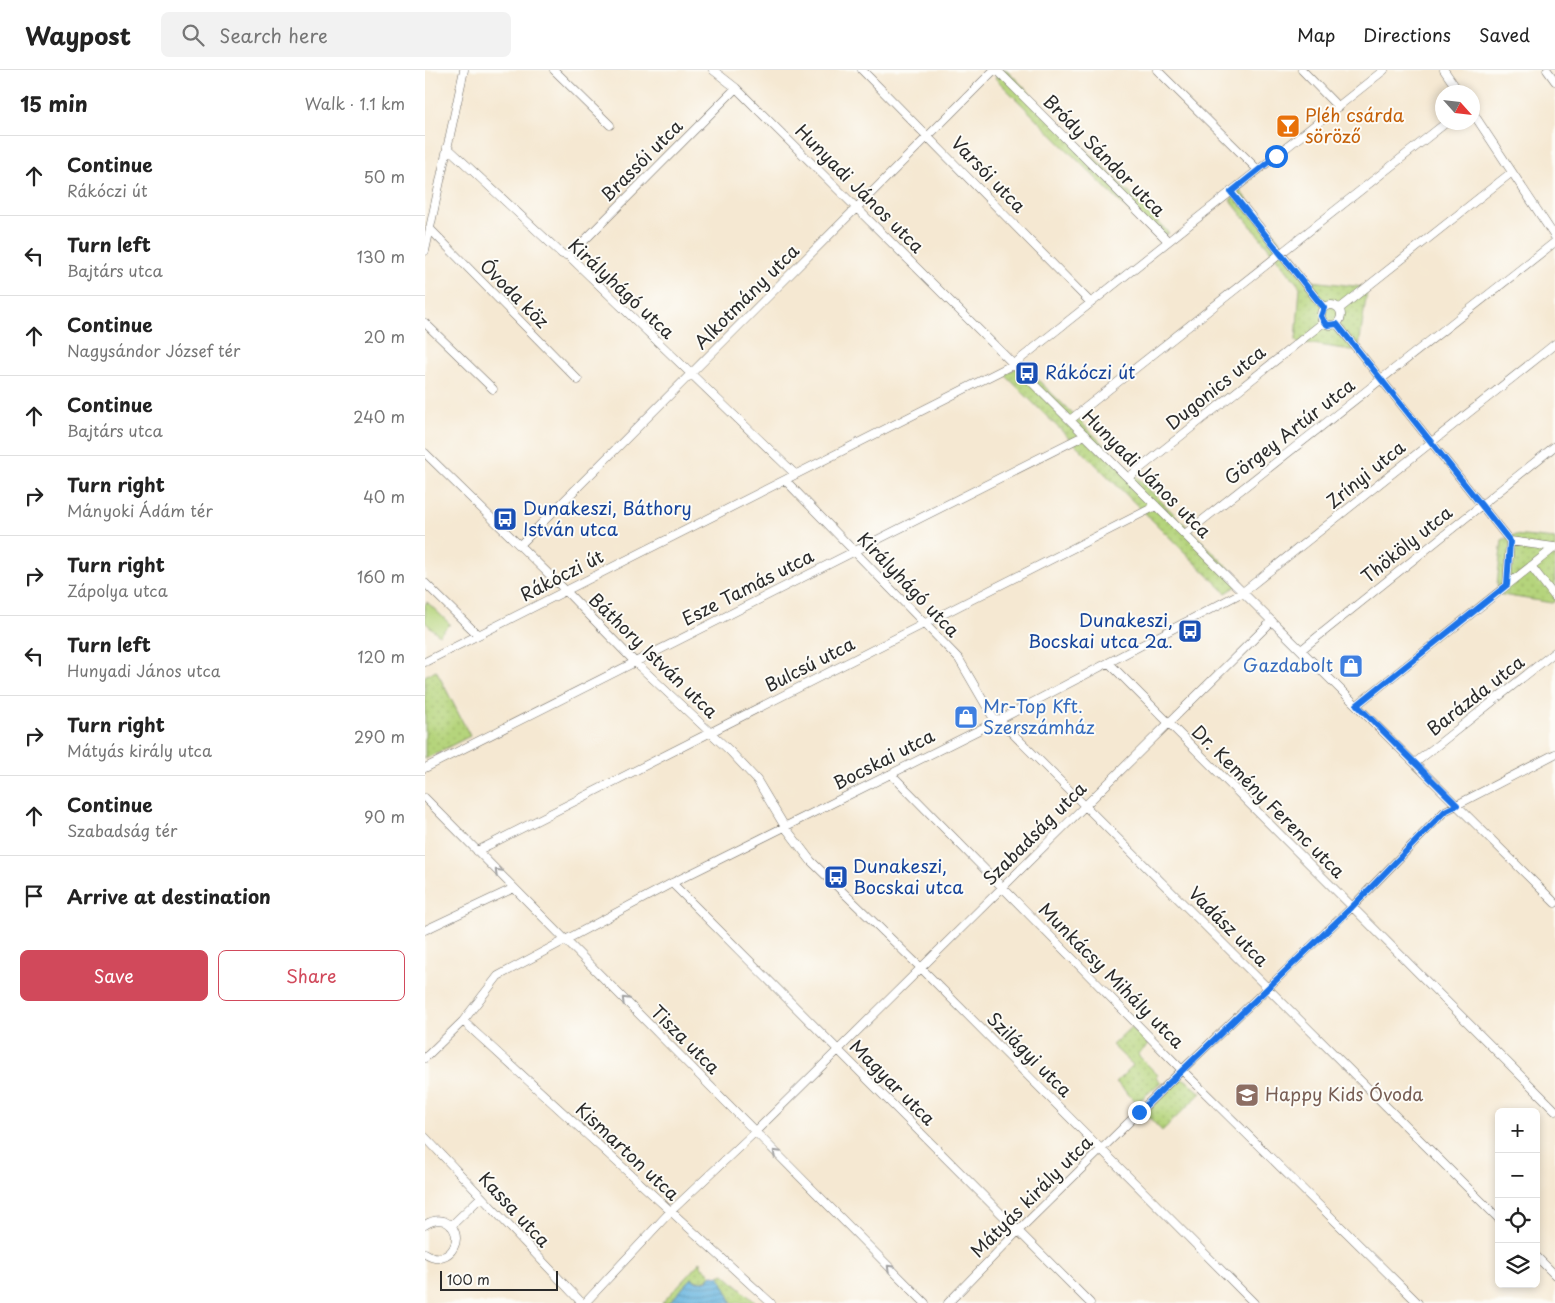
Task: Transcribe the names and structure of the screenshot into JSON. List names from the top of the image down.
{
  "streets": {
    "street": [
      "Bródy Sándor utca",
      "Brassói utca",
      "Varsói utca",
      "Hunyadi János utca",
      "Királyhágó utca",
      "Óvoda köz",
      "Alkotmány utca",
      "Dugonics utca",
      "Görgey Artúr utca",
      "Zrínyi utca",
      "Thököly utca",
      "Rákóczi út",
      "Esze Tamás utca",
      "Báthory István utca",
      "Bulcsú utca",
      "Barázda utca",
      "Bocskai utca",
      "Dr. Kemény Ferenc utca",
      "Szabadság utca",
      "Vadász utca",
      "Munkácsy Mihály utca",
      "Tisza utca",
      "Szilágyi utca",
      "Magyar utca",
      "Kismarton utca",
      "Mátyás király utca",
      "Kassa utca"
    ]
  },
  "crossings": [
    ["Bródy Sándor utca", "Alkotmány utca"],
    ["Bródy Sándor utca", "Rákóczi út"],
    ["Brassói utca", "Hunyadi János utca"],
    ["Brassói utca", "Királyhágó utca"],
    ["Varsói utca", "Alkotmány utca"],
    ["Varsói utca", "Rákóczi út"],
    ["Hunyadi János utca", "Alkotmány utca"],
    ["Hunyadi János utca", "Dugonics utca"],
    ["Hunyadi János utca", "Görgey Artúr utca"],
    ["Hunyadi János utca", "Zrínyi utca"],
    ["Hunyadi János utca", "Thököly utca"],
    ["Hunyadi János utca", "Rákóczi út"],
    ["Hunyadi János utca", "Esze Tamás utca"],
    ["Hunyadi János utca", "Bulcsú utca"],
    ["Hunyadi János utca", "Barázda utca"],
    ["Hunyadi János utca", "Bocskai utca"],
    ["Hunyadi János utca", "Szabadság utca"],
    ["Királyhágó utca", "Alkotmány utca"],
    ["Királyhágó utca", "Rákóczi út"],
    ["Királyhágó utca", "Esze Tamás utca"],
    ["Királyhágó utca", "Bulcsú utca"],
    ["Királyhágó utca", "Bocskai utca"],
    ["Királyhágó utca", "Vadász utca"],
    ["Alkotmány utca", "Báthory István utca"],
    ["Zrínyi utca", "Bocskai utca"],
    ["Rákóczi út", "Báthory István utca"],
    ["Esze Tamás utca", "Báthory István utca"],
    ["Báthory István utca", "Bulcsú utca"],
    ["Báthory István utca", "Bocskai utca"],
    ["Báthory István utca", "Szilágyi utca"],
    ["Bulcsú utca", "Tisza utca"],
    ["Bocskai utca", "Dr. Kemény Ferenc utca"],
    ["Bocskai utca", "Vadász utca"],
    ["Bocskai utca", "Munkácsy Mihály utca"],
    ["Bocskai utca", "Tisza utca"],
    ["Bocskai utca", "Szilágyi utca"],
    ["Bocskai utca", "Magyar utca"],
    ["Bocskai utca", "Kismarton utca"],
    ["Dr. Kemény Ferenc utca", "Szabadság utca"],
    ["Szabadság utca", "Vadász utca"],
    ["Szabadság utca", "Munkácsy Mihály utca"],
    ["Szabadság utca", "Tisza utca"],
    ["Szabadság utca", "Szilágyi utca"],
    ["Szabadság utca", "Magyar utca"],
    ["Szabadság utca", "Kismarton utca"],
    ["Szabadság utca", "Kassa utca"],
    ["Vadász utca", "Mátyás király utca"],
    ["Munkácsy Mihály utca", "Mátyás király utca"],
    ["Szilágyi utca", "Mátyás király utca"],
    ["Magyar utca", "Mátyás király utca"]
  ],
  "one_way": ["Tisza utca"],
  "places": {
    "bar": ["Pléh csárda söröző"],
    "bus stop": [
      "Rákóczi út",
      "Dunakeszi, Báthory István utca",
      "Dunakeszi, Bocskai utca 2a.",
      "Dunakeszi, Bocskai utca"
    ],
    "shop": ["Gazdabolt", "Mr-Top Kft. Szerszámház"],
    "school or university": ["Happy Kids Óvoda"]
  },
  "scale_bar": "100 m",
  "north": "bottom right",
  "page": {
    "header": "Waypost",
    "search": "Search here",
    "nav": ["Map", "Directions", "Saved"],
    "heading": ["15 min", "Walk · 1.1 km"],
    "list": [
      ["Continue", "Rákóczi út", "50 m"],
      ["Turn left", "Bajtárs utca", "130 m"],
      ["Continue", "Nagysándor József tér", "20 m"],
      ["Continue", "Bajtárs utca", "240 m"],
      ["Turn right", "Mányoki Ádám tér", "40 m"],
      ["Turn right", "Zápolya utca", "160 m"],
      ["Turn left", "Hunyadi János utca", "120 m"],
      ["Turn right", "Mátyás király utca", "290 m"],
      ["Continue", "Szabadság tér", "90 m"],
      "Arrive at destination"
    ],
    "buttons": ["Save", "Share"],
    "map_buttons": ["+", "−"],
    "scale": "100 m"
  }
}
